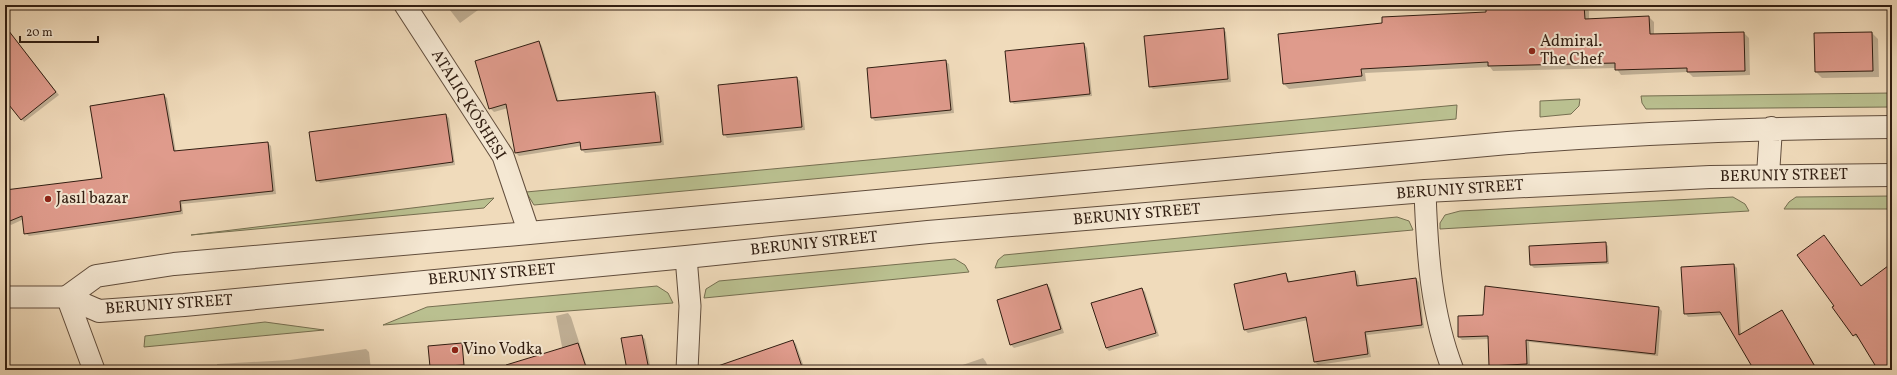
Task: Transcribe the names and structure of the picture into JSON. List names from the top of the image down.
{
  "streets": {
    "street": ["BERUNIY STREET"]
  },
  "places": ["Admiral. The Chef", "Jasıl bazar", "Vino Vodka"],
  "scale_bar": "20 m"
}
